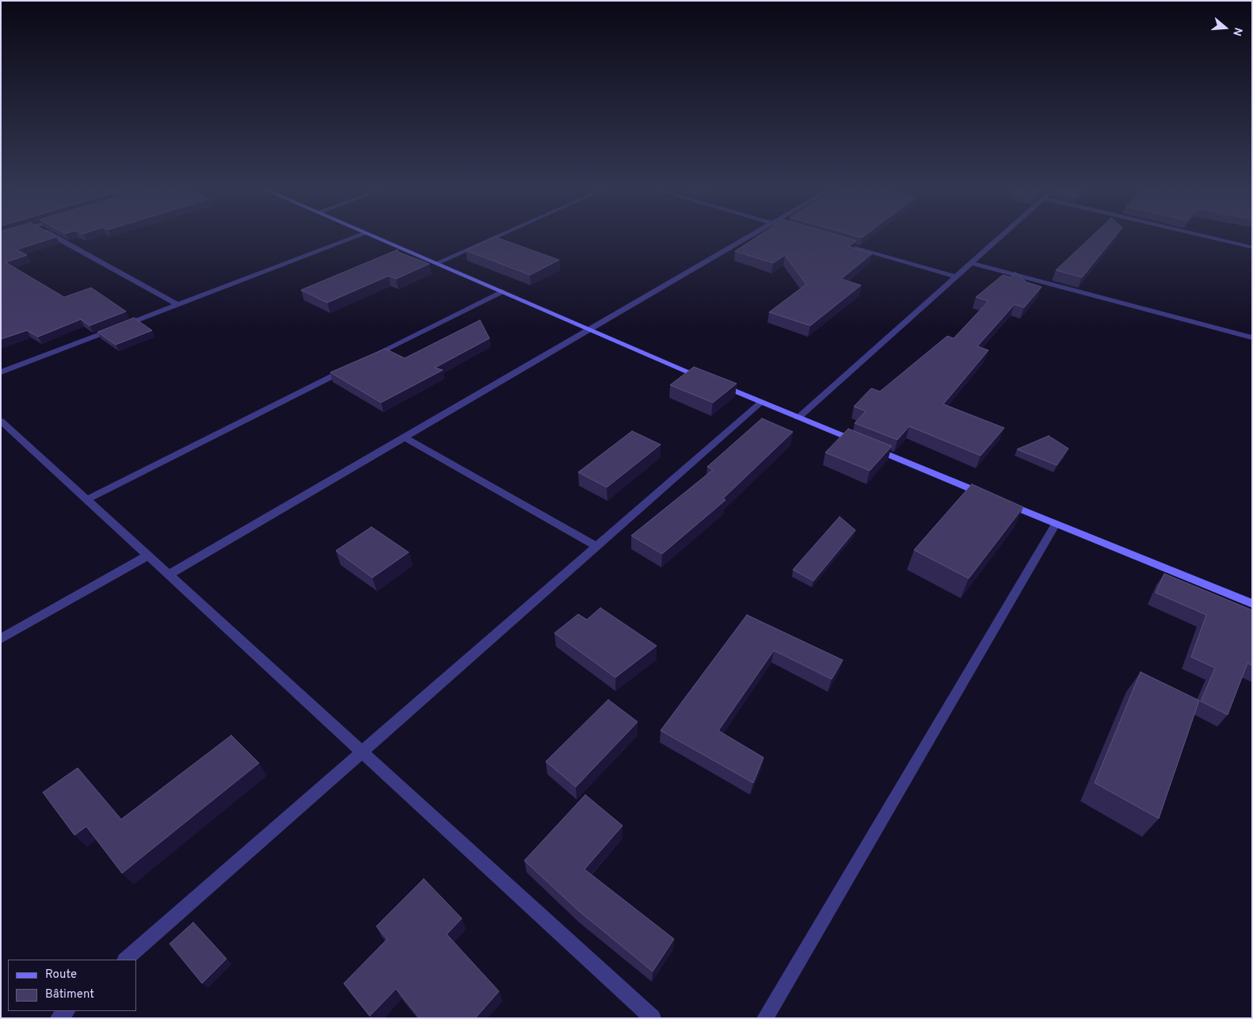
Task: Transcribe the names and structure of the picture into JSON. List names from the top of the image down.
{
  "legend": ["Route", "Bâtiment"],
  "north": "right"
}
